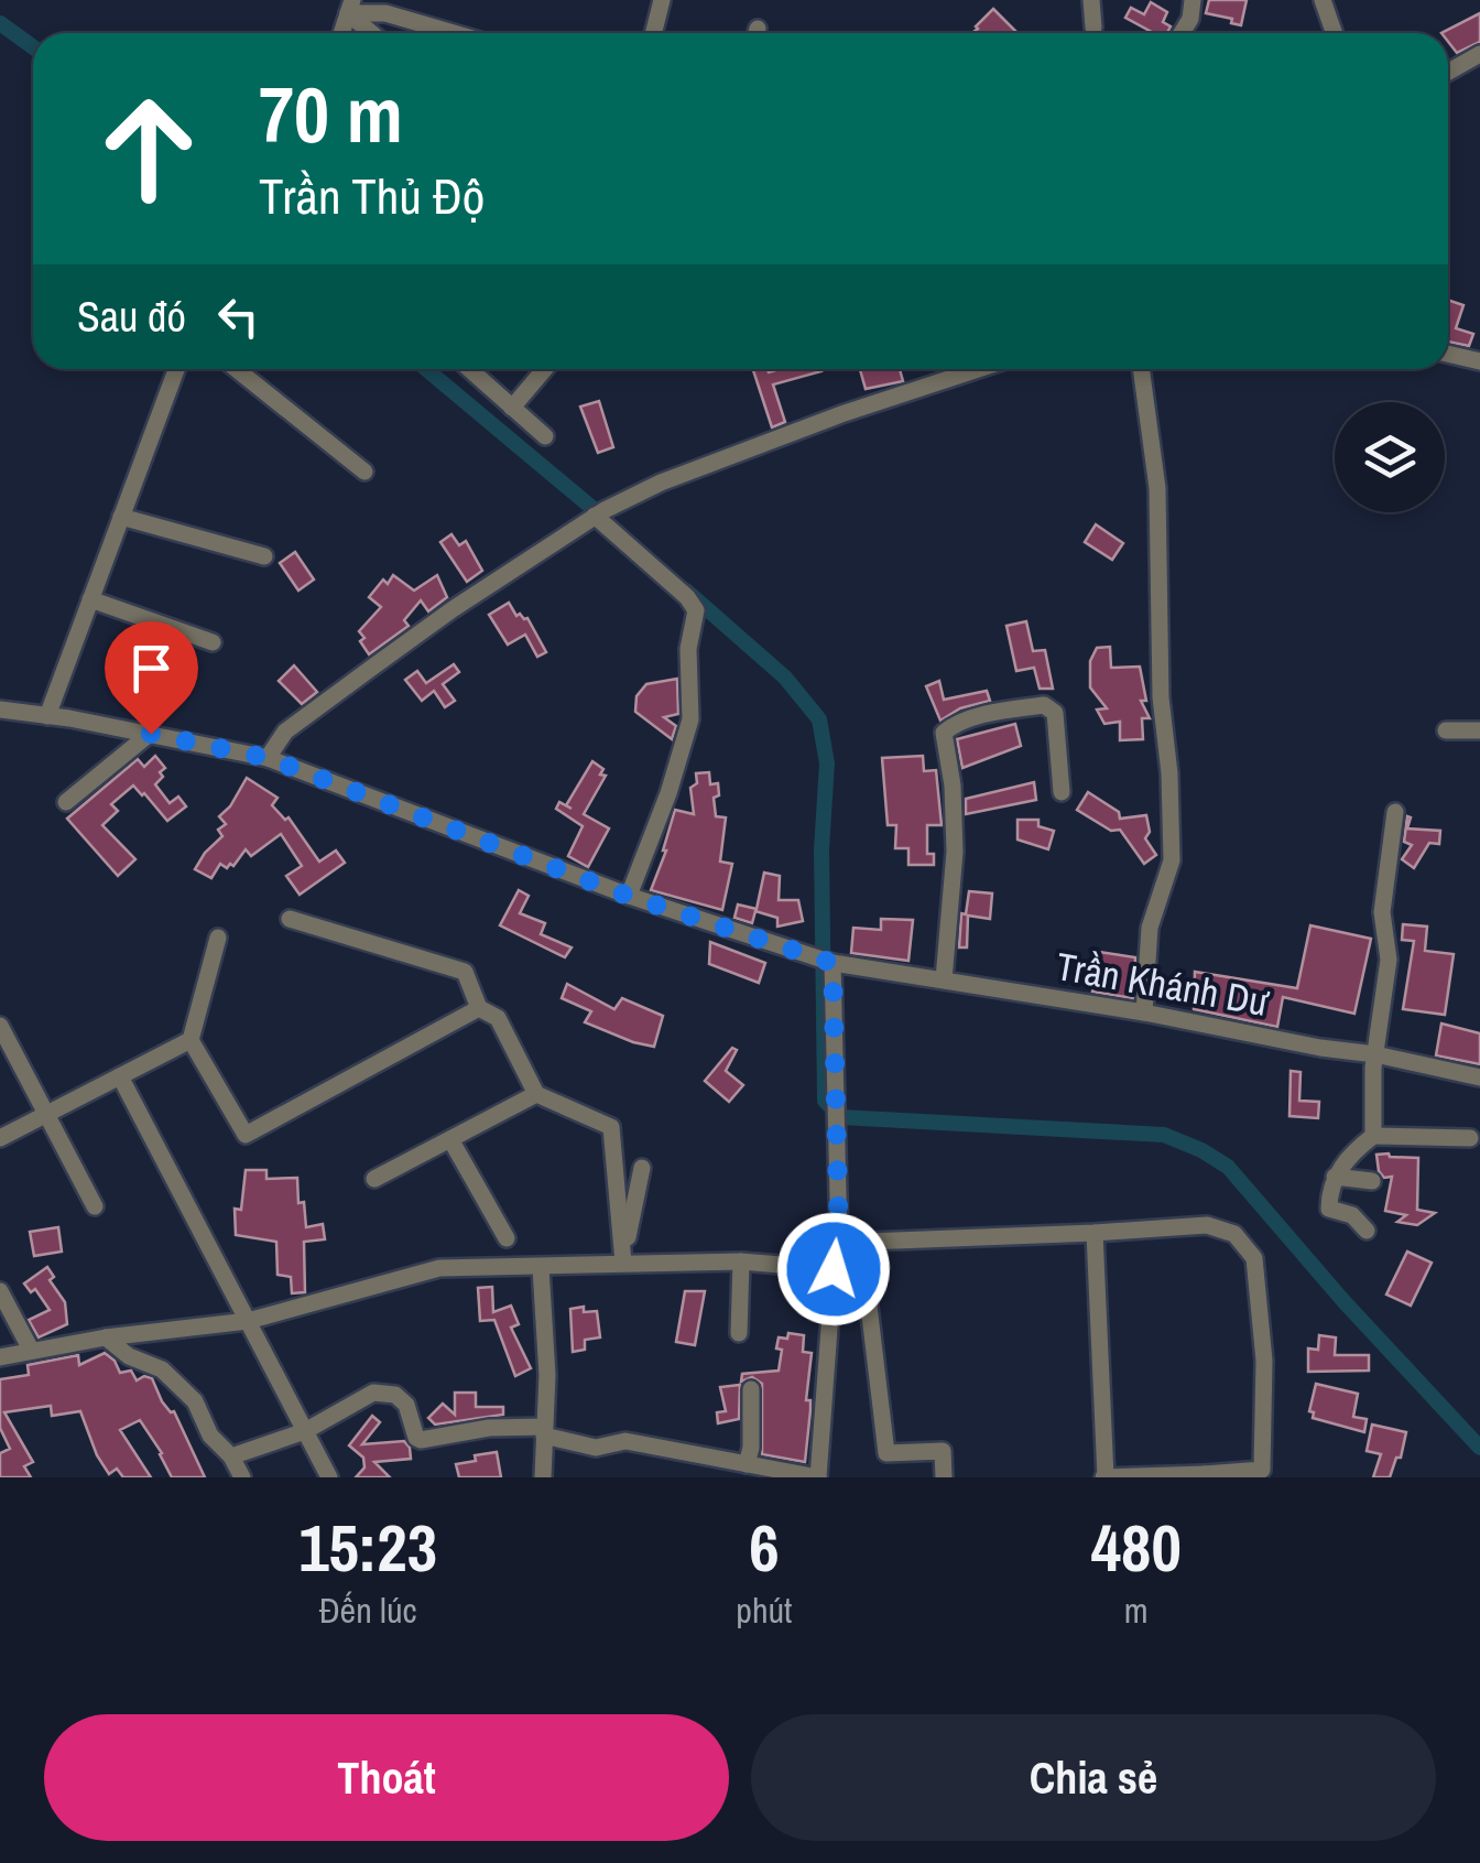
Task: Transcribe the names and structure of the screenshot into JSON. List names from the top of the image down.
{
  "streets": {
    "street": ["Trần Khánh Dư"]
  },
  "page": {
    "turn": ["70 m", "Trần Thủ Độ"],
    "then": "Sau đó",
    "eta": [
      "15:23",
      "Đến lúc",
      "6",
      "phút",
      "480",
      "m"
    ],
    "buttons": ["Thoát", "Chia sẻ"]
  }
}
